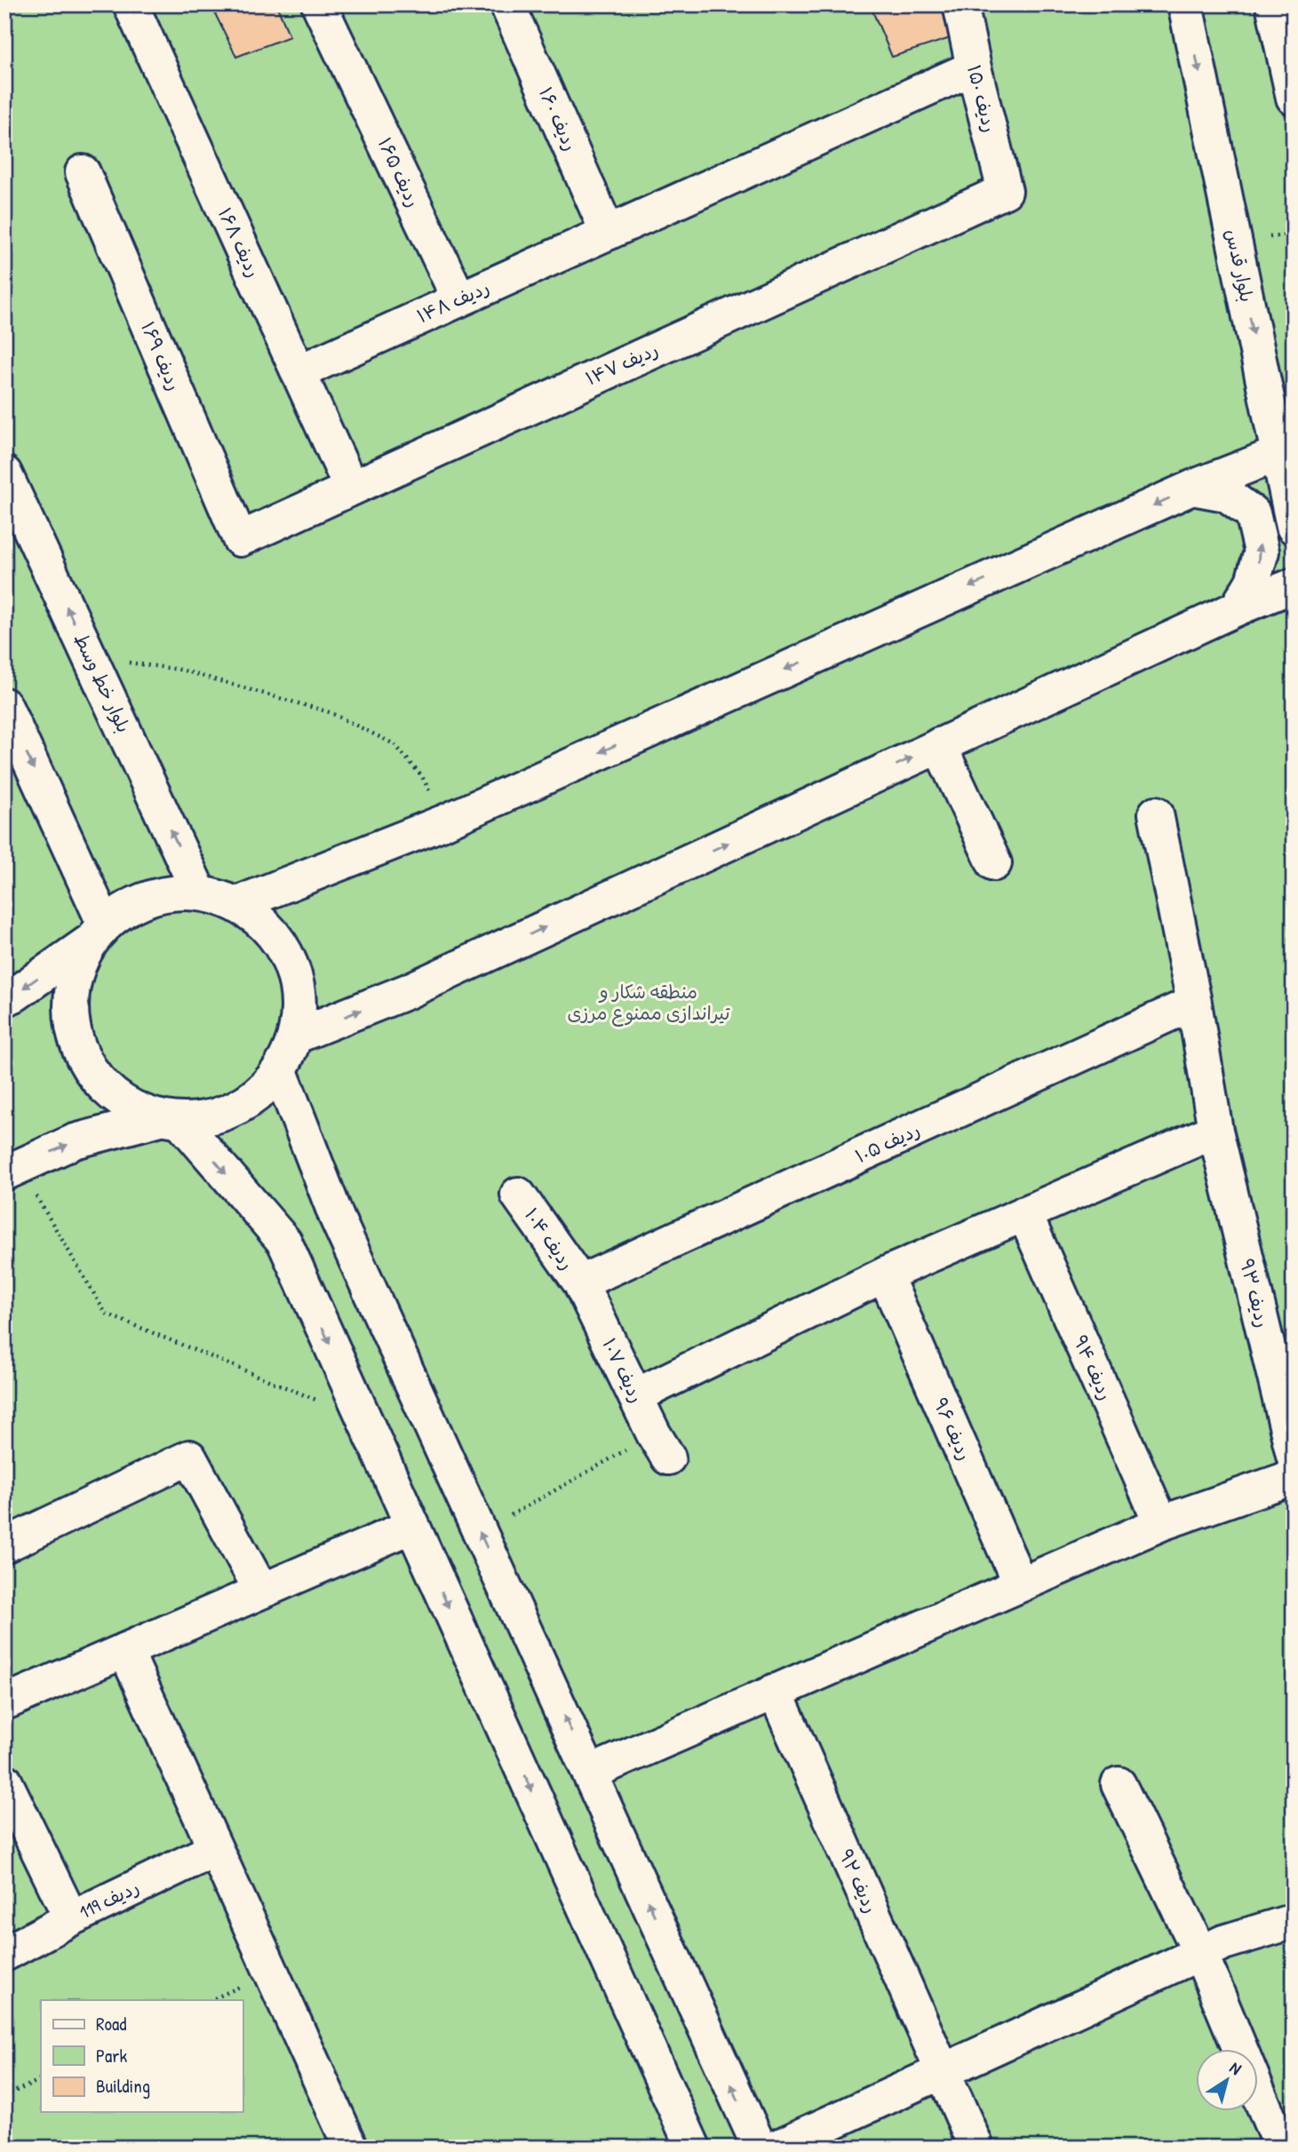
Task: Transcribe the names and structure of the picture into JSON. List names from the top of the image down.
{
  "streets": {
    "street": [
      "ردیف ۱۵۰",
      "ردیف ۱۶۰",
      "ردیف ۱۶۵",
      "ردیف ۱۶۸",
      "بلوار قدس",
      "ردیف ۱۴۸",
      "ردیف ۱۶۹",
      "ردیف ۱۴۷",
      "بلوار خط وسط",
      "ردیف ۱۰۵",
      "ردیف ۱۰۴",
      "ردیف ۹۳",
      "ردیف ۹۴",
      "ردیف ۱۰۷",
      "ردیف ۹۶",
      "ردیف ۹۲",
      "ردیف 119"
    ]
  },
  "crossings": [
    ["ردیف ۱۵۰", "ردیف ۱۴۸"],
    ["ردیف ۱۵۰", "ردیف ۱۴۷"],
    ["ردیف ۱۶۰", "ردیف ۱۴۸"],
    ["ردیف ۱۶۵", "ردیف ۱۴۸"],
    ["ردیف ۱۶۸", "ردیف ۱۴۸"],
    ["ردیف ۱۶۸", "ردیف ۱۴۷"],
    ["ردیف ۱۶۹", "ردیف ۱۴۷"],
    ["ردیف ۱۰۵", "ردیف ۱۰۴"],
    ["ردیف ۱۰۵", "ردیف ۹۳"],
    ["ردیف ۱۰۵", "ردیف ۱۰۷"],
    ["ردیف ۱۰۴", "ردیف ۱۰۷"]
  ],
  "one_way": ["بلوار قدس"],
  "parks": ["منطقه شکار و تیراندازی ممنوع مرزی"],
  "legend": ["Road", "Park", "Building"],
  "north": "top right"
}
